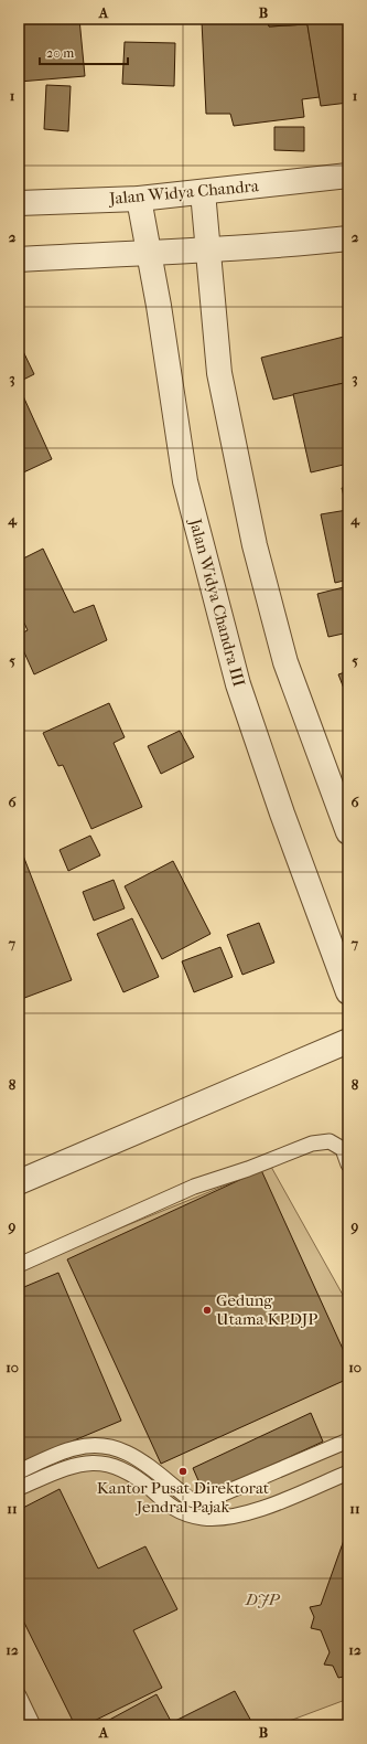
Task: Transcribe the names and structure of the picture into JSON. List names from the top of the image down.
{
  "streets": {
    "street": ["Jalan Widya Chandra", "Jalan Widya Chandra III"]
  },
  "crossings": [
    ["Jalan Widya Chandra", "Jalan Widya Chandra III"]
  ],
  "parks": ["DJP"],
  "places": ["Gedung Utama KPDJP", "Kantor Pusat Direktorat Jendral Pajak"],
  "scale_bar": "20 m",
  "grid": {
    "columns": ["A", "B"],
    "rows": [
      "1",
      "2",
      "3",
      "4",
      "5",
      "6",
      "7",
      "8",
      "9",
      "10",
      "11",
      "12"
    ]
  }
}
